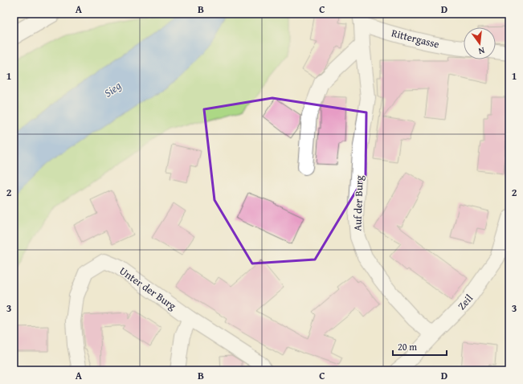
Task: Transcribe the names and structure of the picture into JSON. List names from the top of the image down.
{
  "streets": {
    "street": [
      "Rittergasse",
      "Auf der Burg",
      "Unter der Burg",
      "Zeil"
    ]
  },
  "crossings": [
    ["Rittergasse", "Auf der Burg"],
    ["Auf der Burg", "Zeil"]
  ],
  "water": ["Sieg"],
  "scale_bar": "20 m",
  "north": "bottom",
  "grid": {
    "columns": [
      "A",
      "B",
      "C",
      "D"
    ],
    "rows": ["1", "2", "3"]
  }
}
